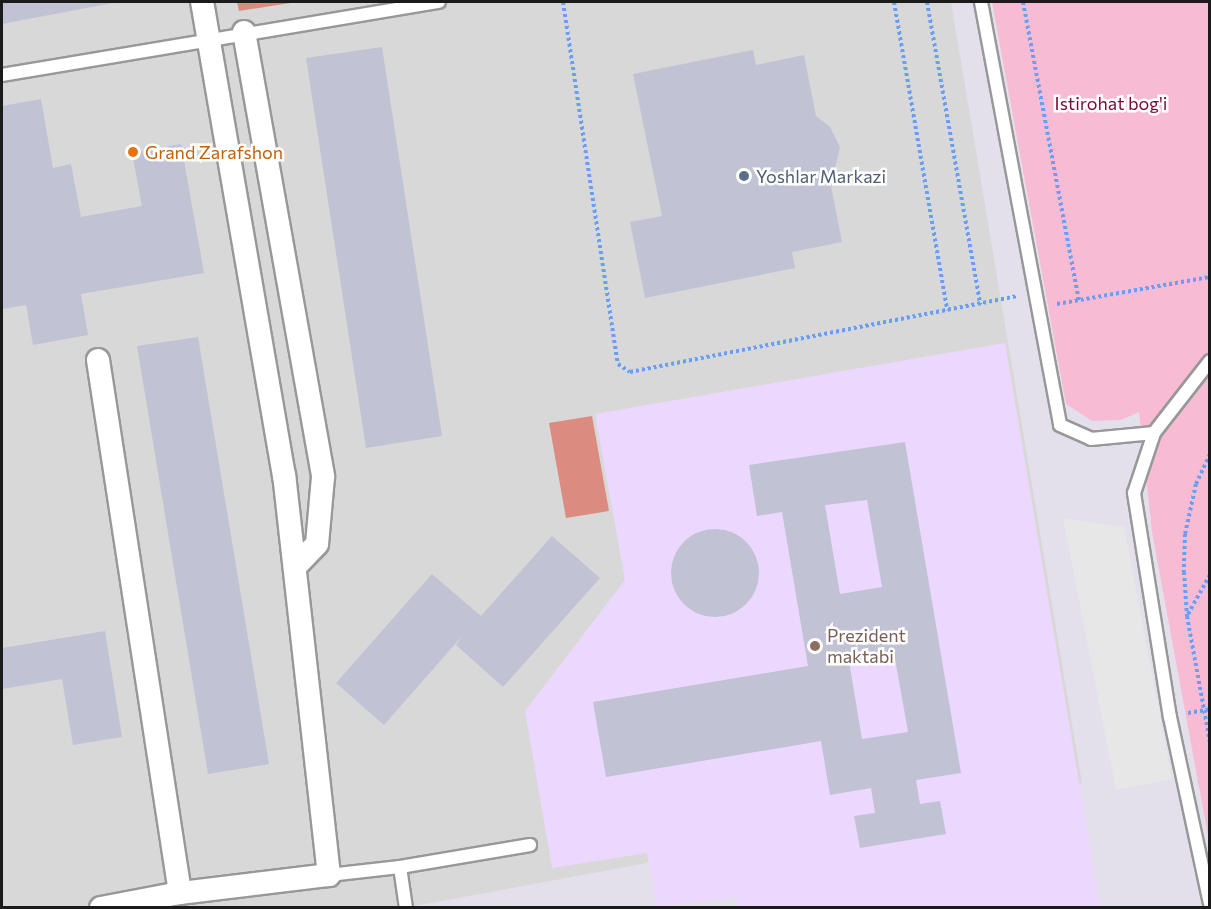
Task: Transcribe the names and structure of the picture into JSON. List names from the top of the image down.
{
  "parks": ["Istirohat bog'i"],
  "places": ["Grand Zarafshon", "Yoshlar Markazi", "Prezident maktabi"]
}
